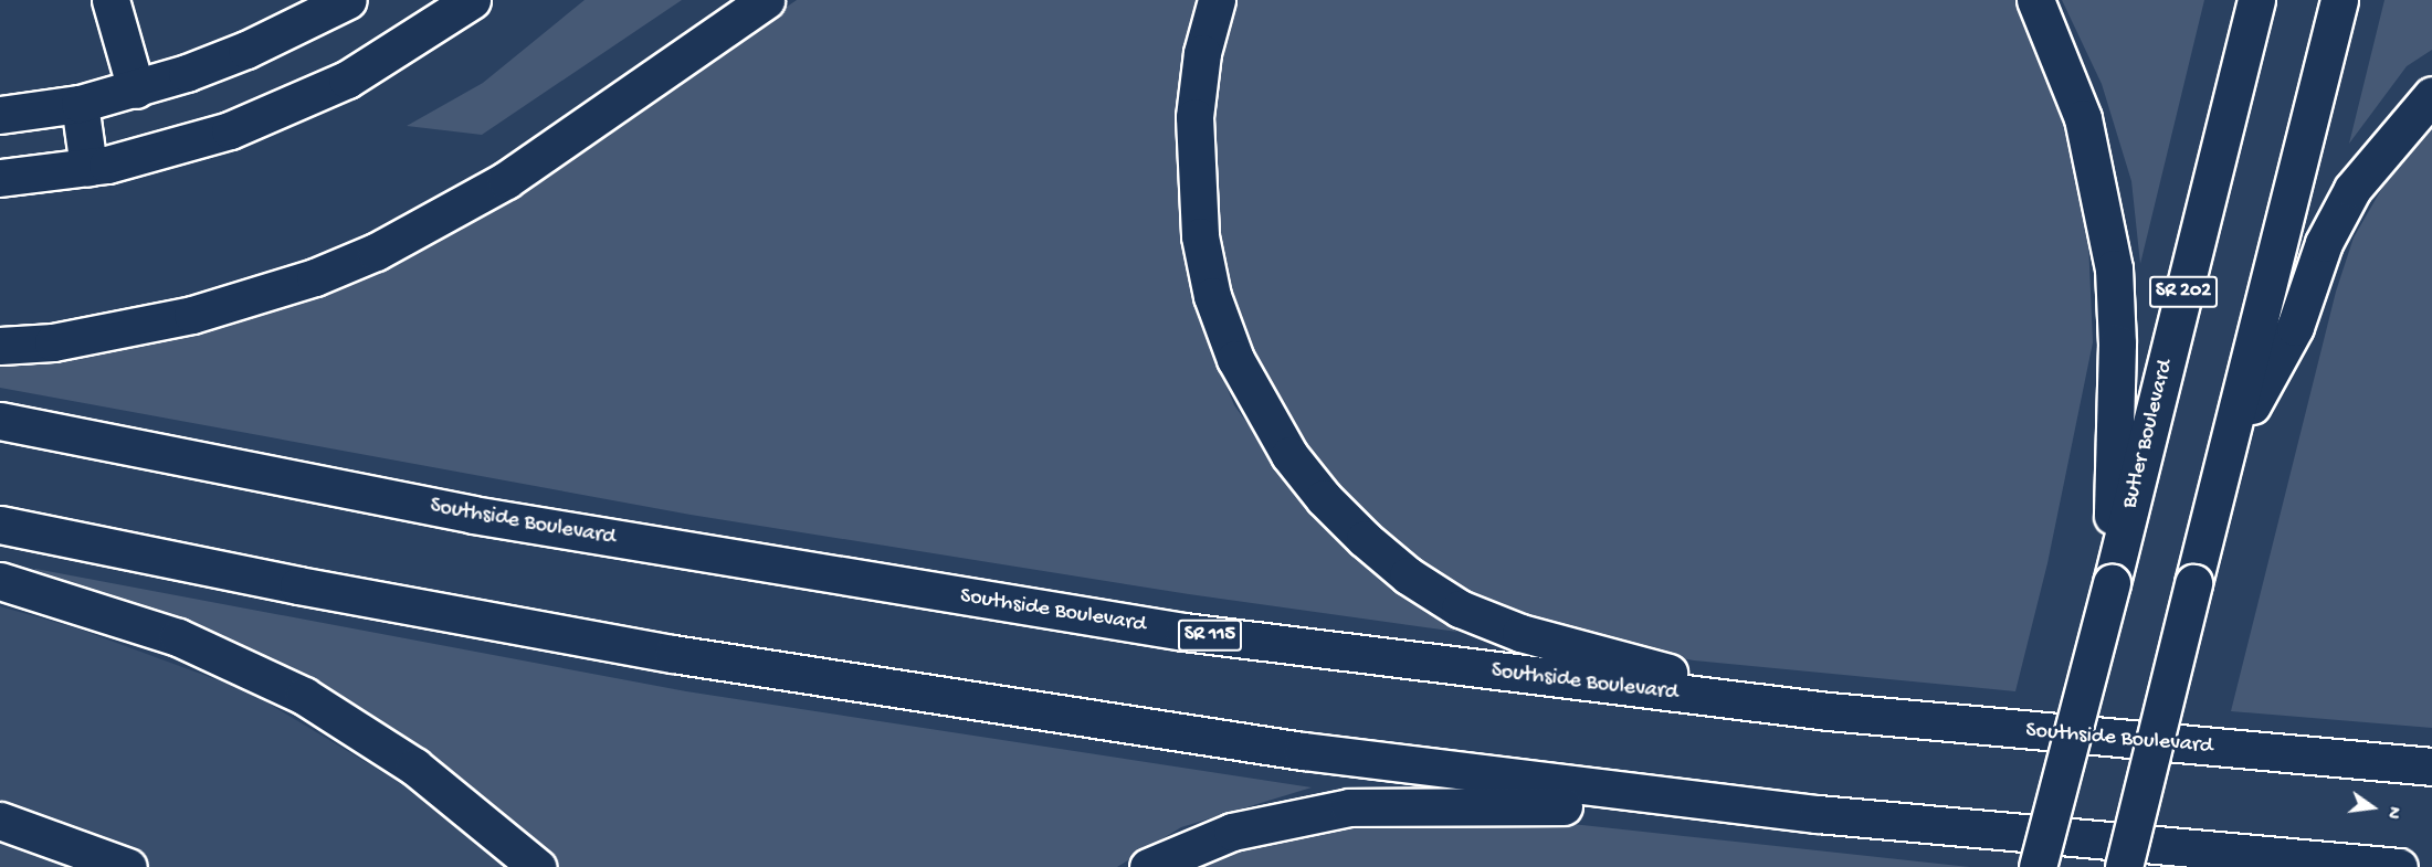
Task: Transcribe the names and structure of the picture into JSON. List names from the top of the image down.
{
  "streets": {
    "main road": [
      "SR 202",
      "Butler Boulevard",
      "Southside Boulevard",
      "SR 115"
    ]
  },
  "north": "right"
}
